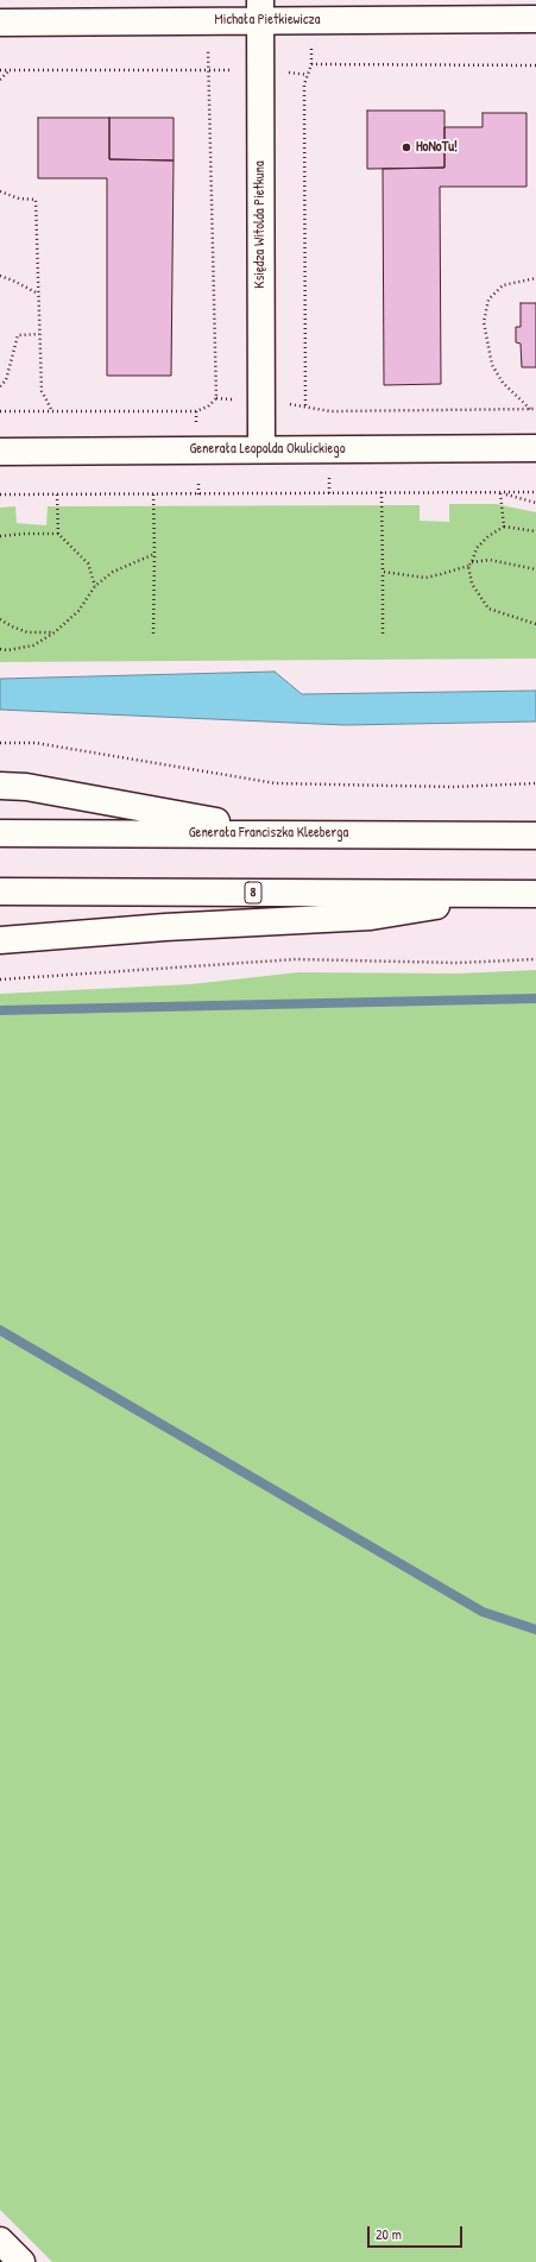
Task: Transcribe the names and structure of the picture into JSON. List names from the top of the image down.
{
  "streets": {
    "main road": [
      "Michała Pietkiewicza",
      "Księdza Witolda Pietkuna",
      "Generała Leopolda Okulickiego",
      "Generała Franciszka Kleeberga",
      "8"
    ]
  },
  "crossings": [
    ["Michała Pietkiewicza", "Księdza Witolda Pietkuna"],
    ["Księdza Witolda Pietkuna", "Generała Leopolda Okulickiego"]
  ],
  "places": ["HoNoTu!"],
  "scale_bar": "20 m"
}
